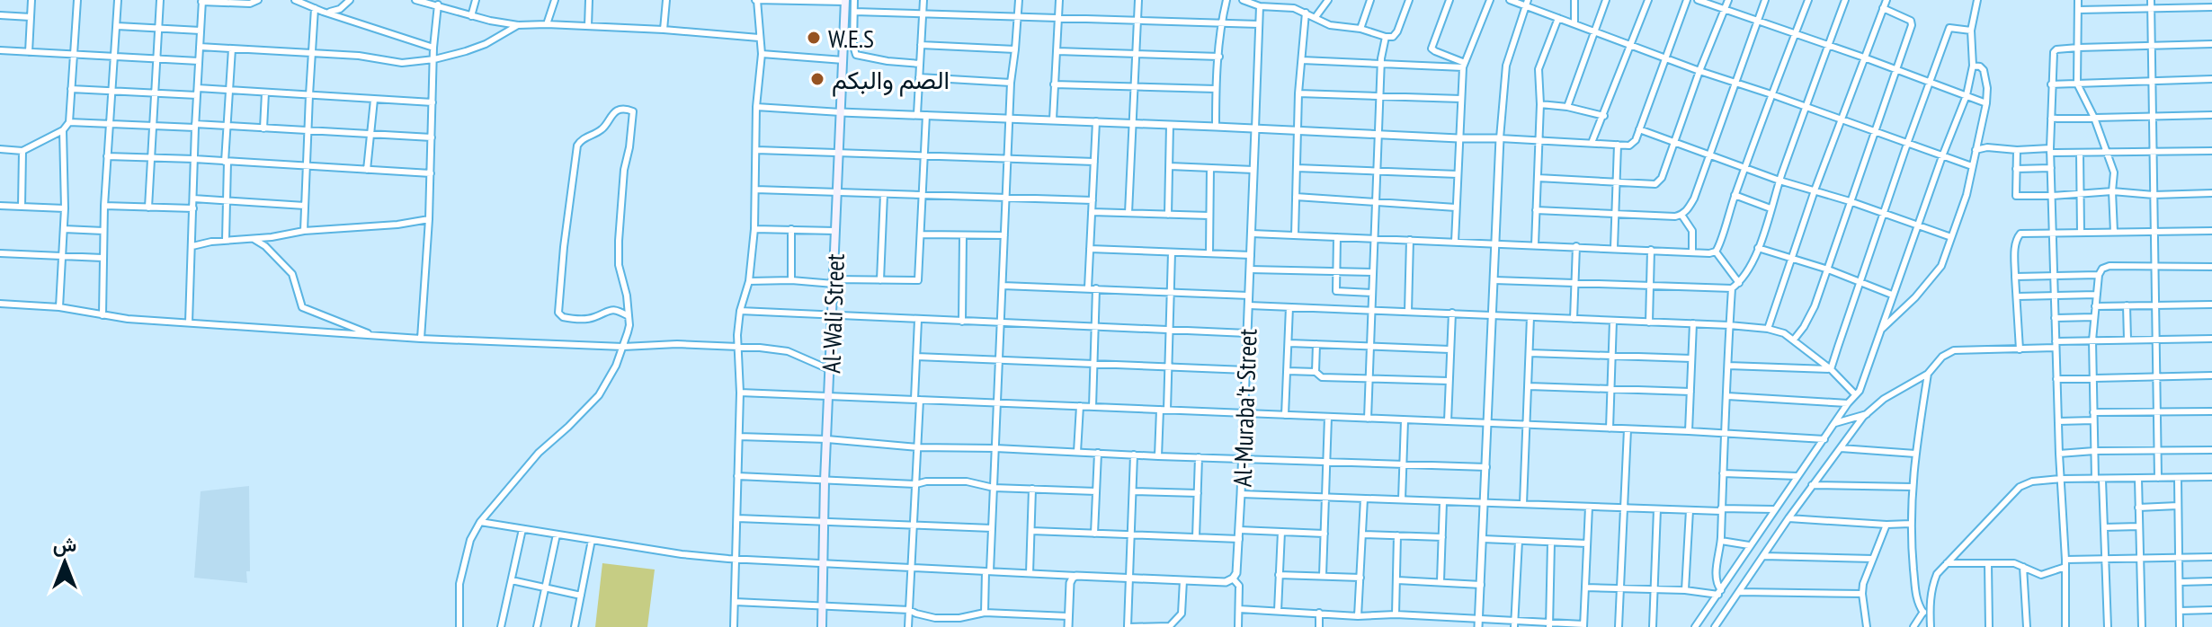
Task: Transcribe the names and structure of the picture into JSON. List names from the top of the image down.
{
  "streets": {
    "main road": ["Al-Wali Street"],
    "street": ["Al-Muraba't Street"]
  },
  "places": ["W.E.S", "الصم والبكم"],
  "north": "top"
}
